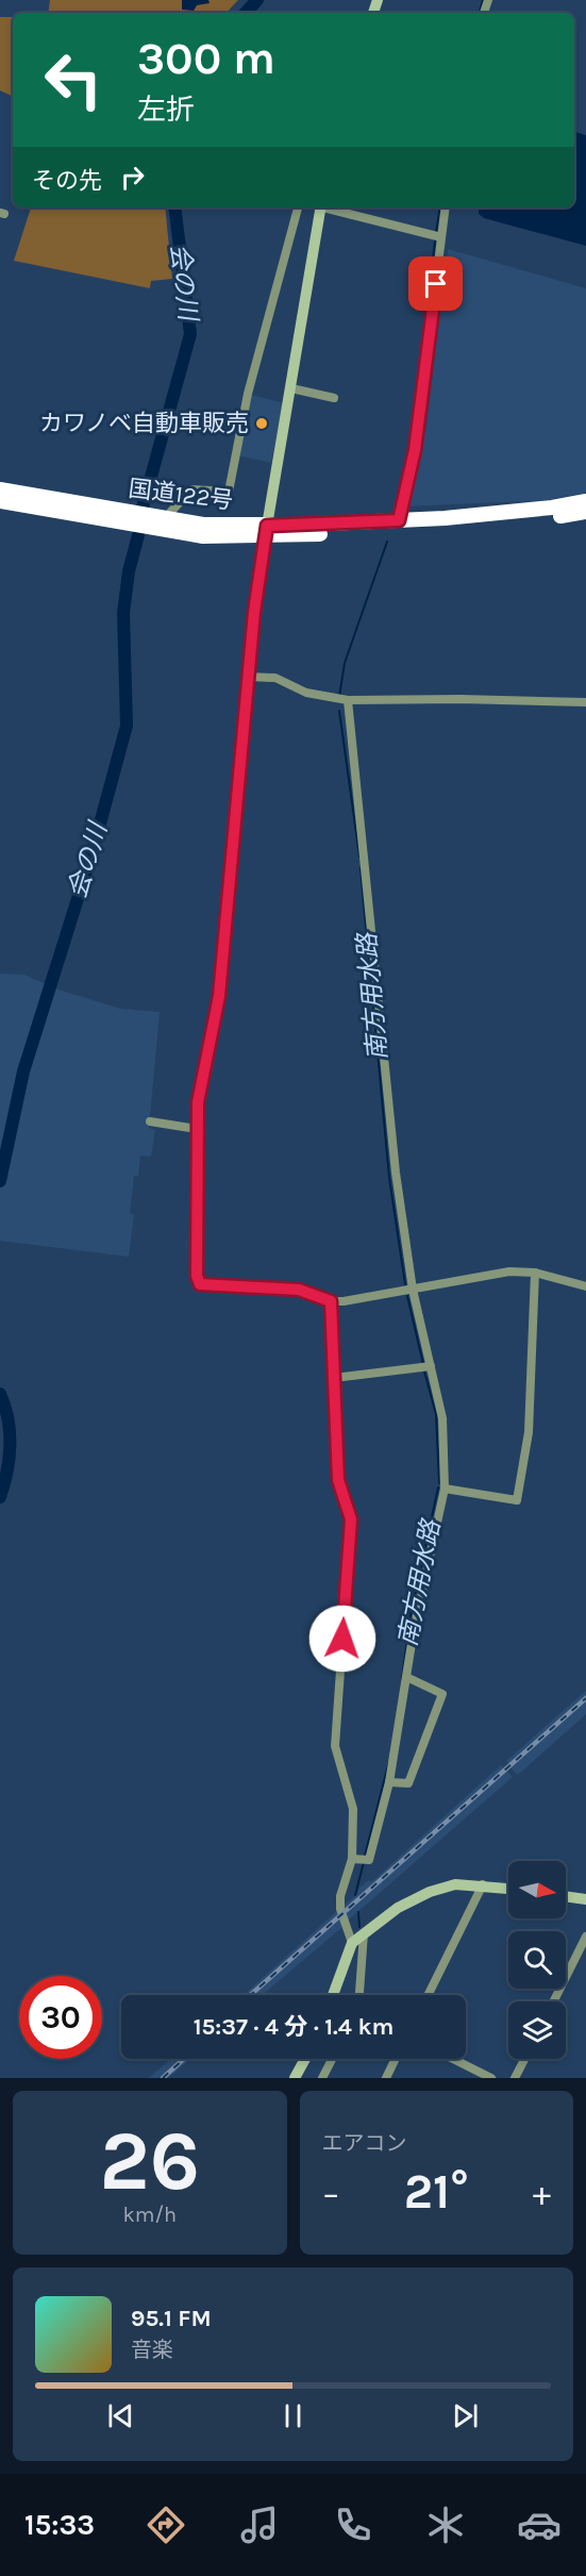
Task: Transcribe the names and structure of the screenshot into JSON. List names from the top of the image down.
{
  "streets": {
    "highway": ["国道122号"]
  },
  "water": ["会の川", "南方用水路"],
  "places": ["カワノベ自動車販売"],
  "north": "right",
  "page": {
    "turn": ["300 m", "左折"],
    "then": "その先",
    "limit": "30",
    "trip": "15:37 · 4 分 · 1.4 km",
    "tile": [
      ["26", "km/h"],
      "エアコン"
    ],
    "heat": ["−", "21°", "+"],
    "song": ["95.1 FM", "音楽"],
    "tabs": "15:33"
  }
}
